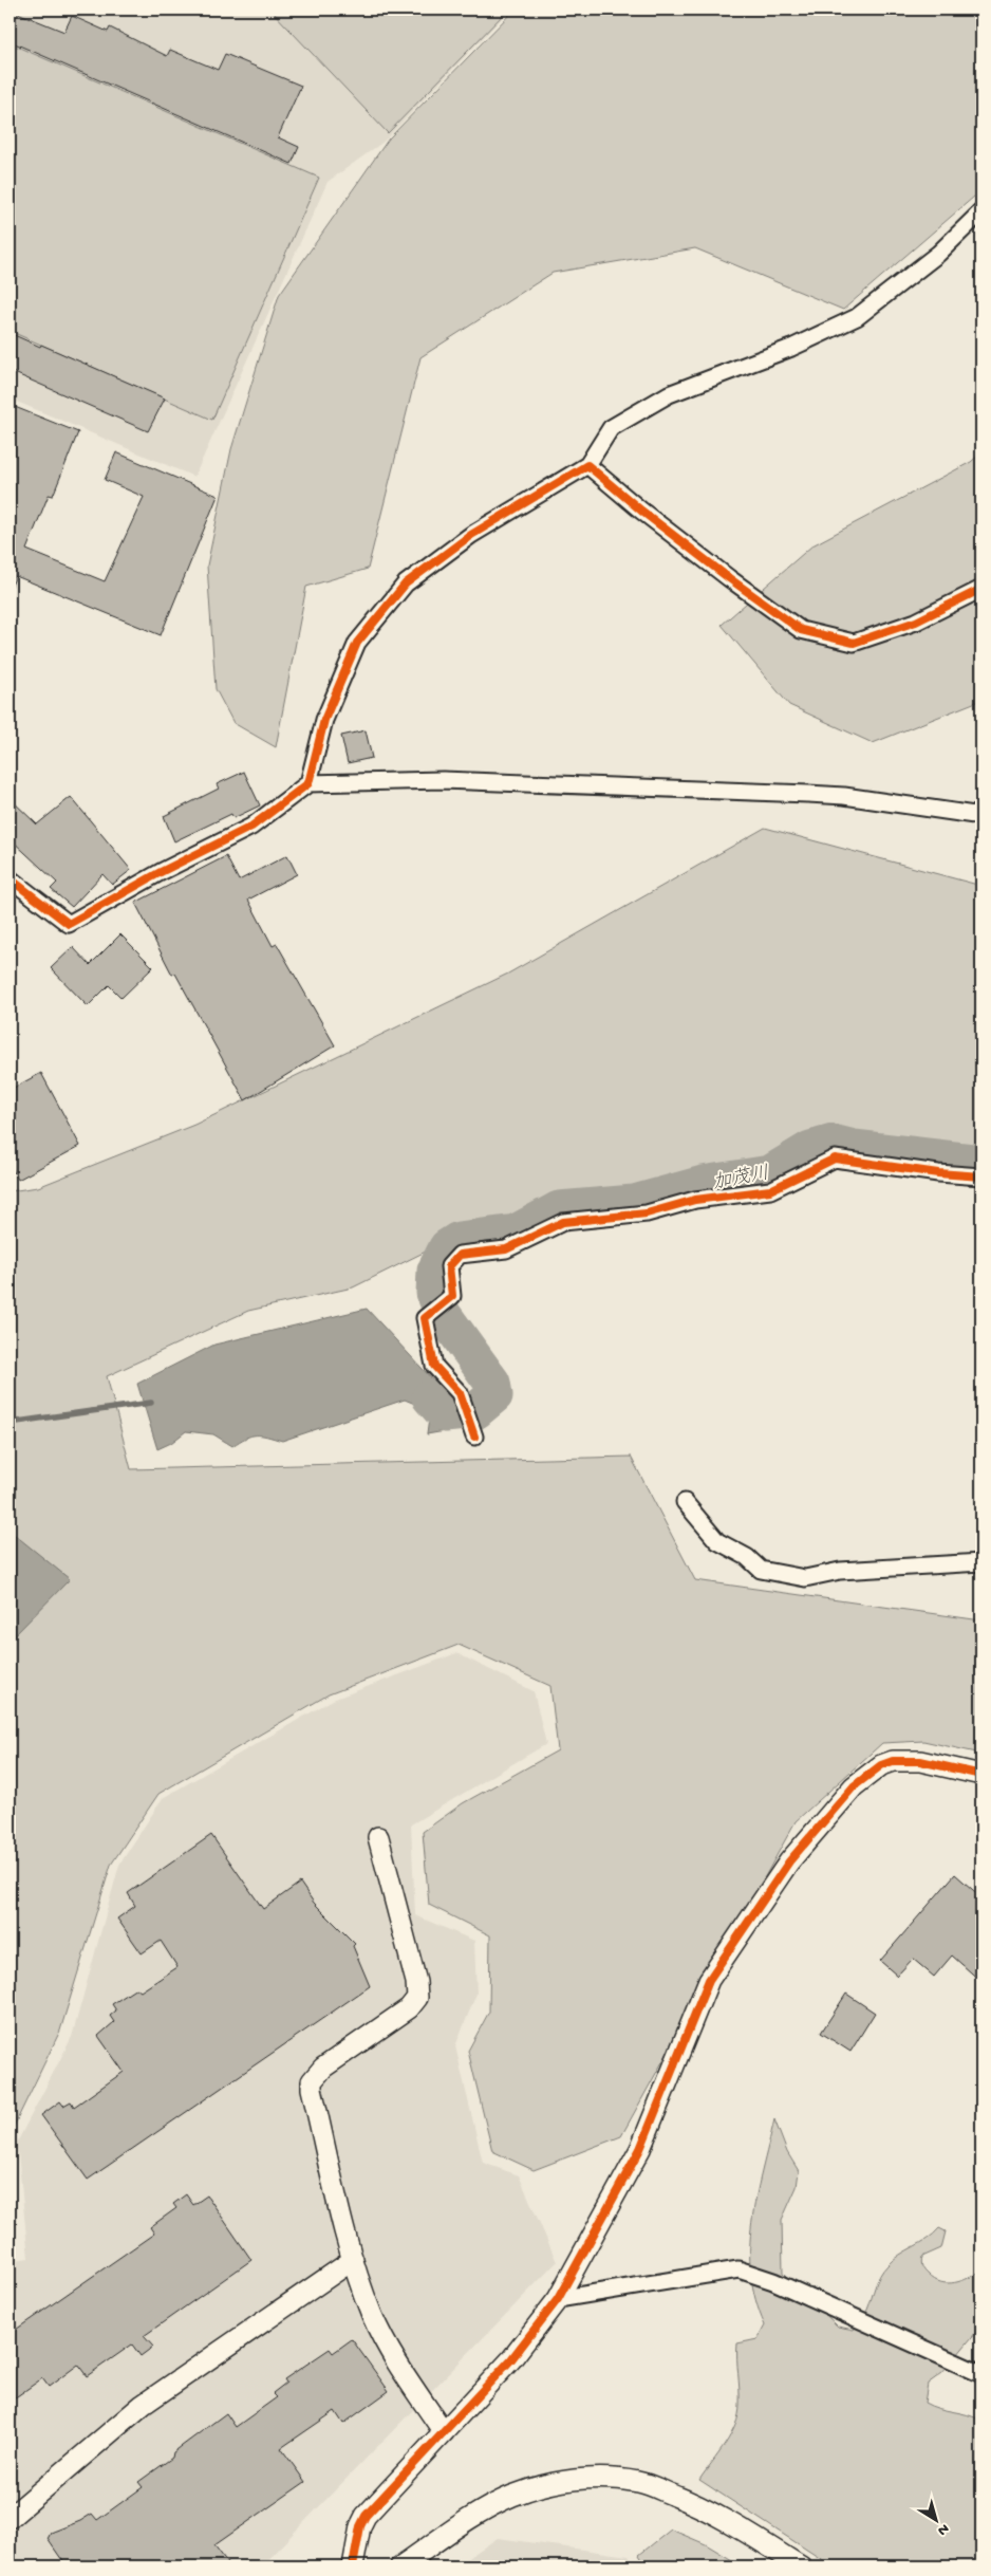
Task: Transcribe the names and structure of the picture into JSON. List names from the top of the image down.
{
  "water": ["加茂川"],
  "north": "bottom right"
}
